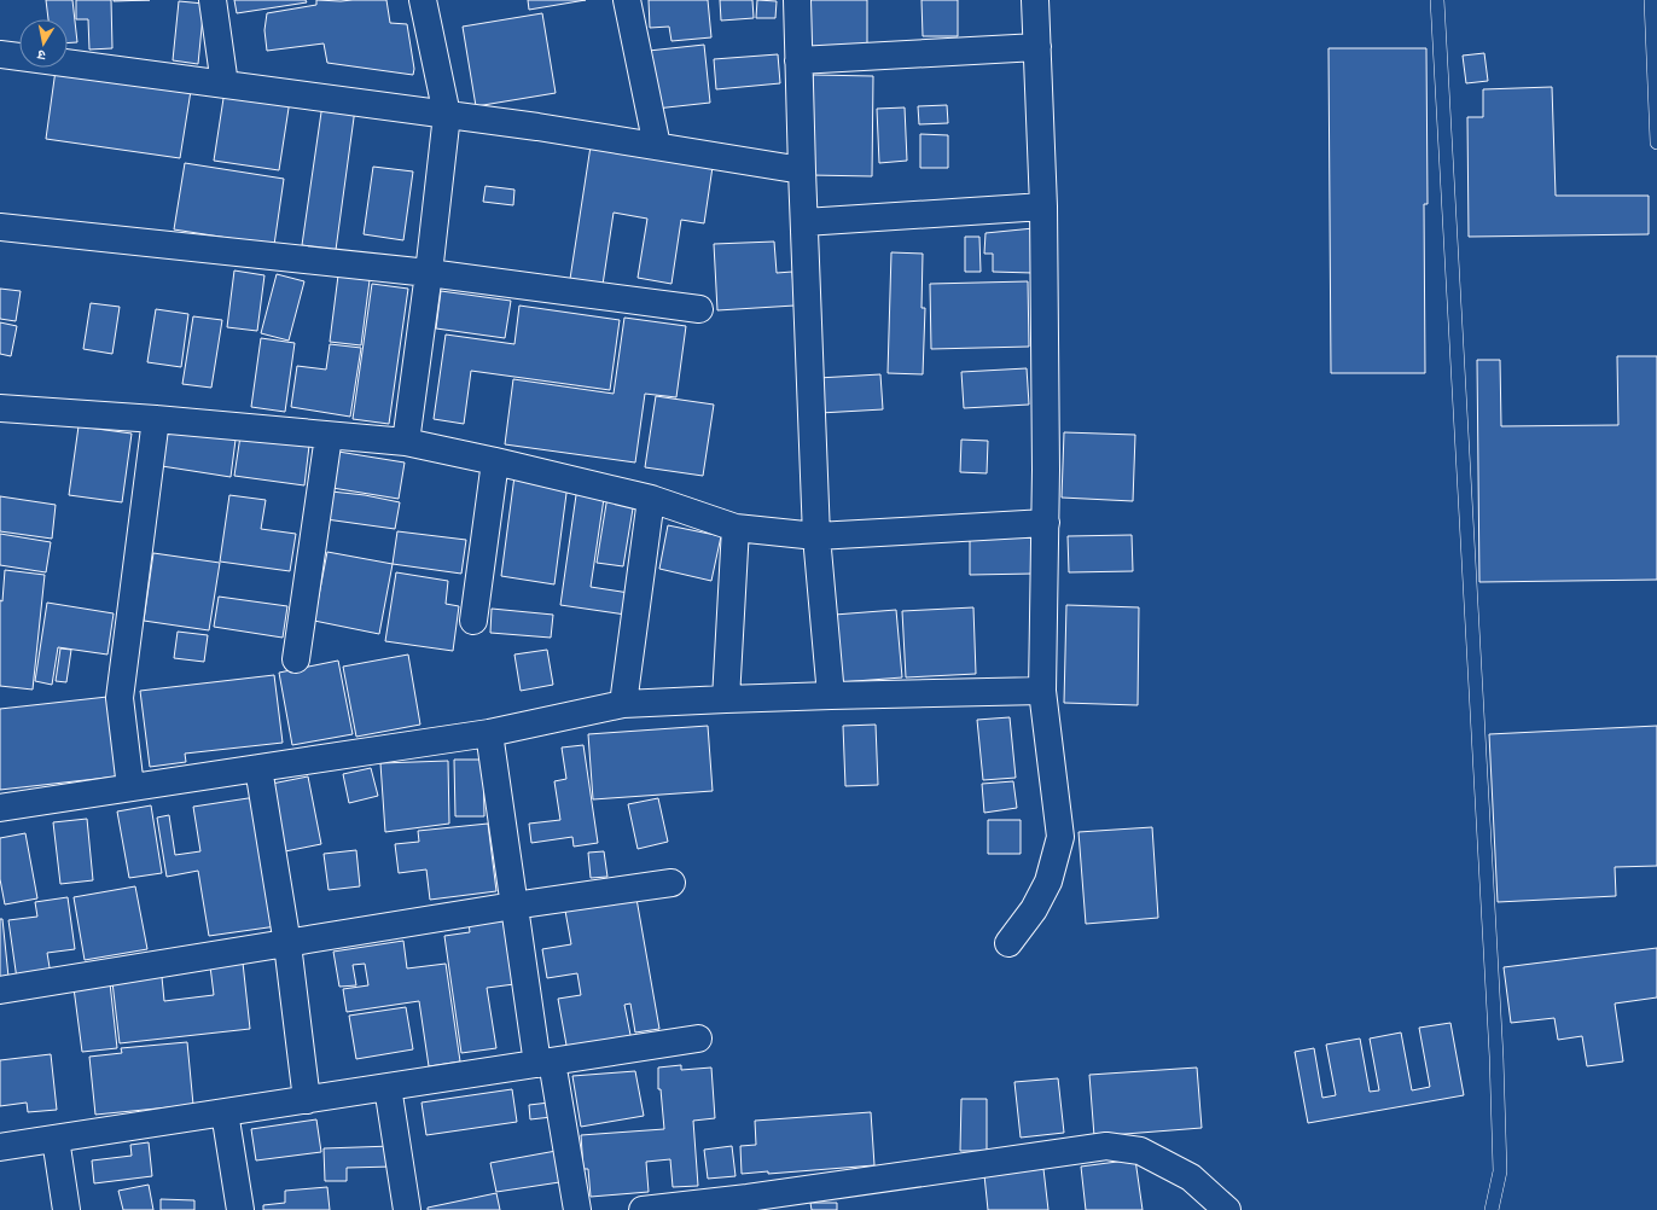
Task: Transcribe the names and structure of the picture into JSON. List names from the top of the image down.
{
  "north": "bottom"
}
